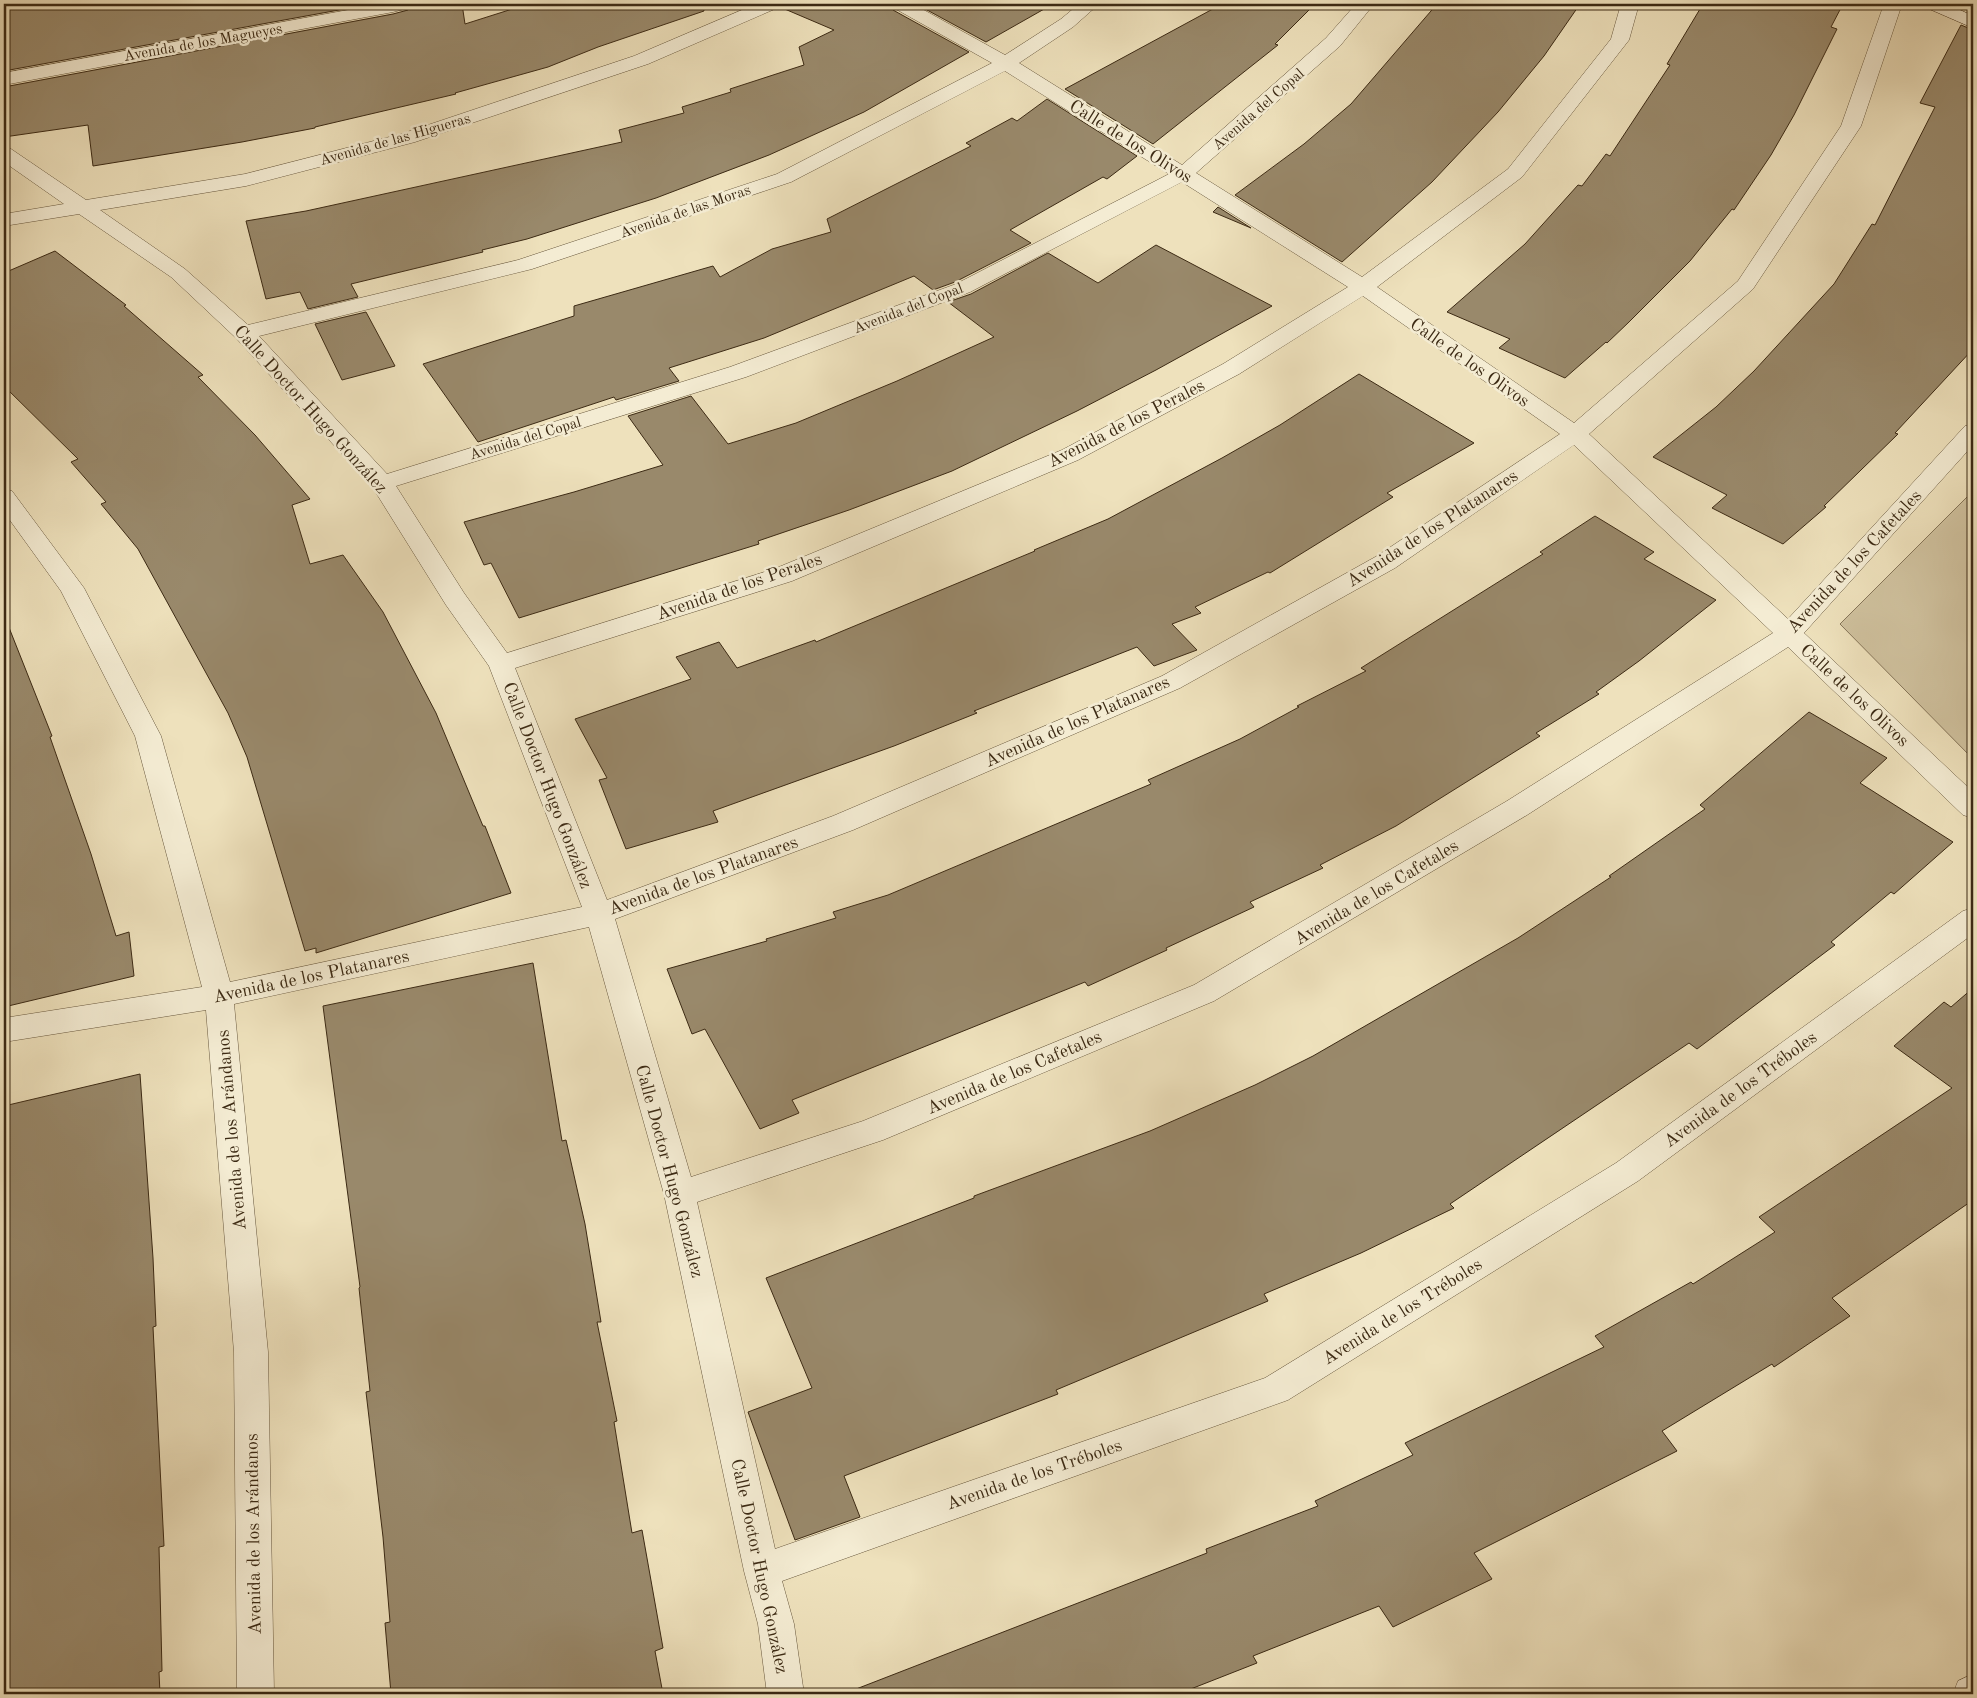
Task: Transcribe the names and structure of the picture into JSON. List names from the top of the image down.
{
  "streets": {
    "street": [
      "Avenida de los Magueyes",
      "Avenida del Copal",
      "Avenida de las Higueras",
      "Calle de los Olivos",
      "Avenida de las Moras",
      "Calle Doctor Hugo González",
      "Avenida de los Perales",
      "Avenida de los Platanares",
      "Avenida de los Cafetales",
      "Avenida de los Tréboles",
      "Avenida de los Arándanos"
    ]
  },
  "crossings": [
    ["Avenida del Copal", "Calle de los Olivos"],
    ["Avenida del Copal", "Calle Doctor Hugo González"],
    ["Avenida de las Higueras", "Calle Doctor Hugo González"],
    ["Calle de los Olivos", "Avenida de las Moras"],
    ["Calle de los Olivos", "Avenida de los Perales"],
    ["Calle de los Olivos", "Avenida de los Platanares"],
    ["Calle de los Olivos", "Avenida de los Cafetales"],
    ["Avenida de las Moras", "Calle Doctor Hugo González"],
    ["Calle Doctor Hugo González", "Avenida de los Perales"],
    ["Calle Doctor Hugo González", "Avenida de los Platanares"],
    ["Calle Doctor Hugo González", "Avenida de los Cafetales"],
    ["Calle Doctor Hugo González", "Avenida de los Tréboles"],
    ["Avenida de los Platanares", "Avenida de los Arándanos"]
  ]
}
